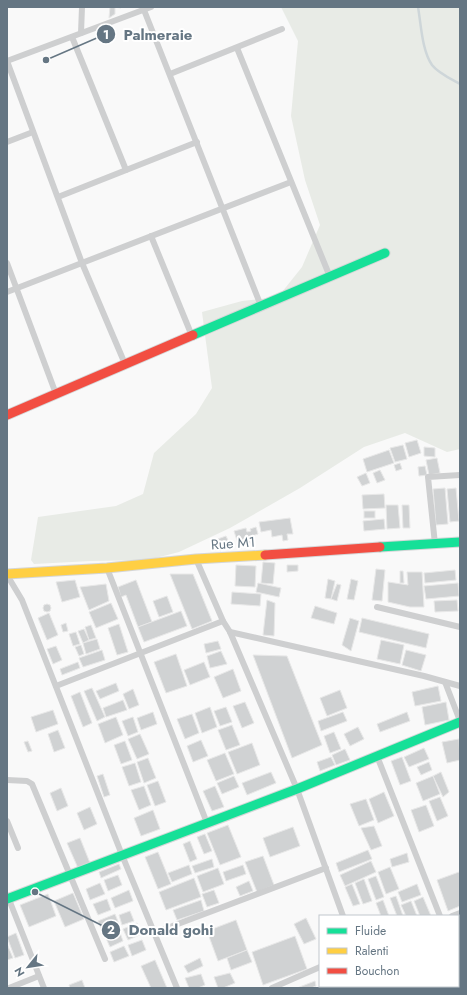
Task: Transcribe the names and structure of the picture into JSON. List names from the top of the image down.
{
  "streets": {
    "street": ["Rue M1"]
  },
  "places": ["Palmeraie", "Donald gohi"],
  "legend": ["Fluide", "Ralenti", "Bouchon"],
  "north": "bottom left"
}
